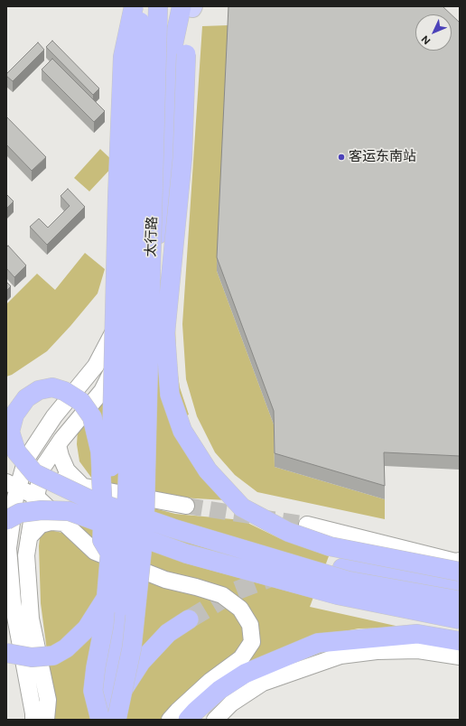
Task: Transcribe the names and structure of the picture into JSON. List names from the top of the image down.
{
  "streets": {
    "highway": ["太行路"]
  },
  "places": ["客运东南站"],
  "north": "bottom left"
}
